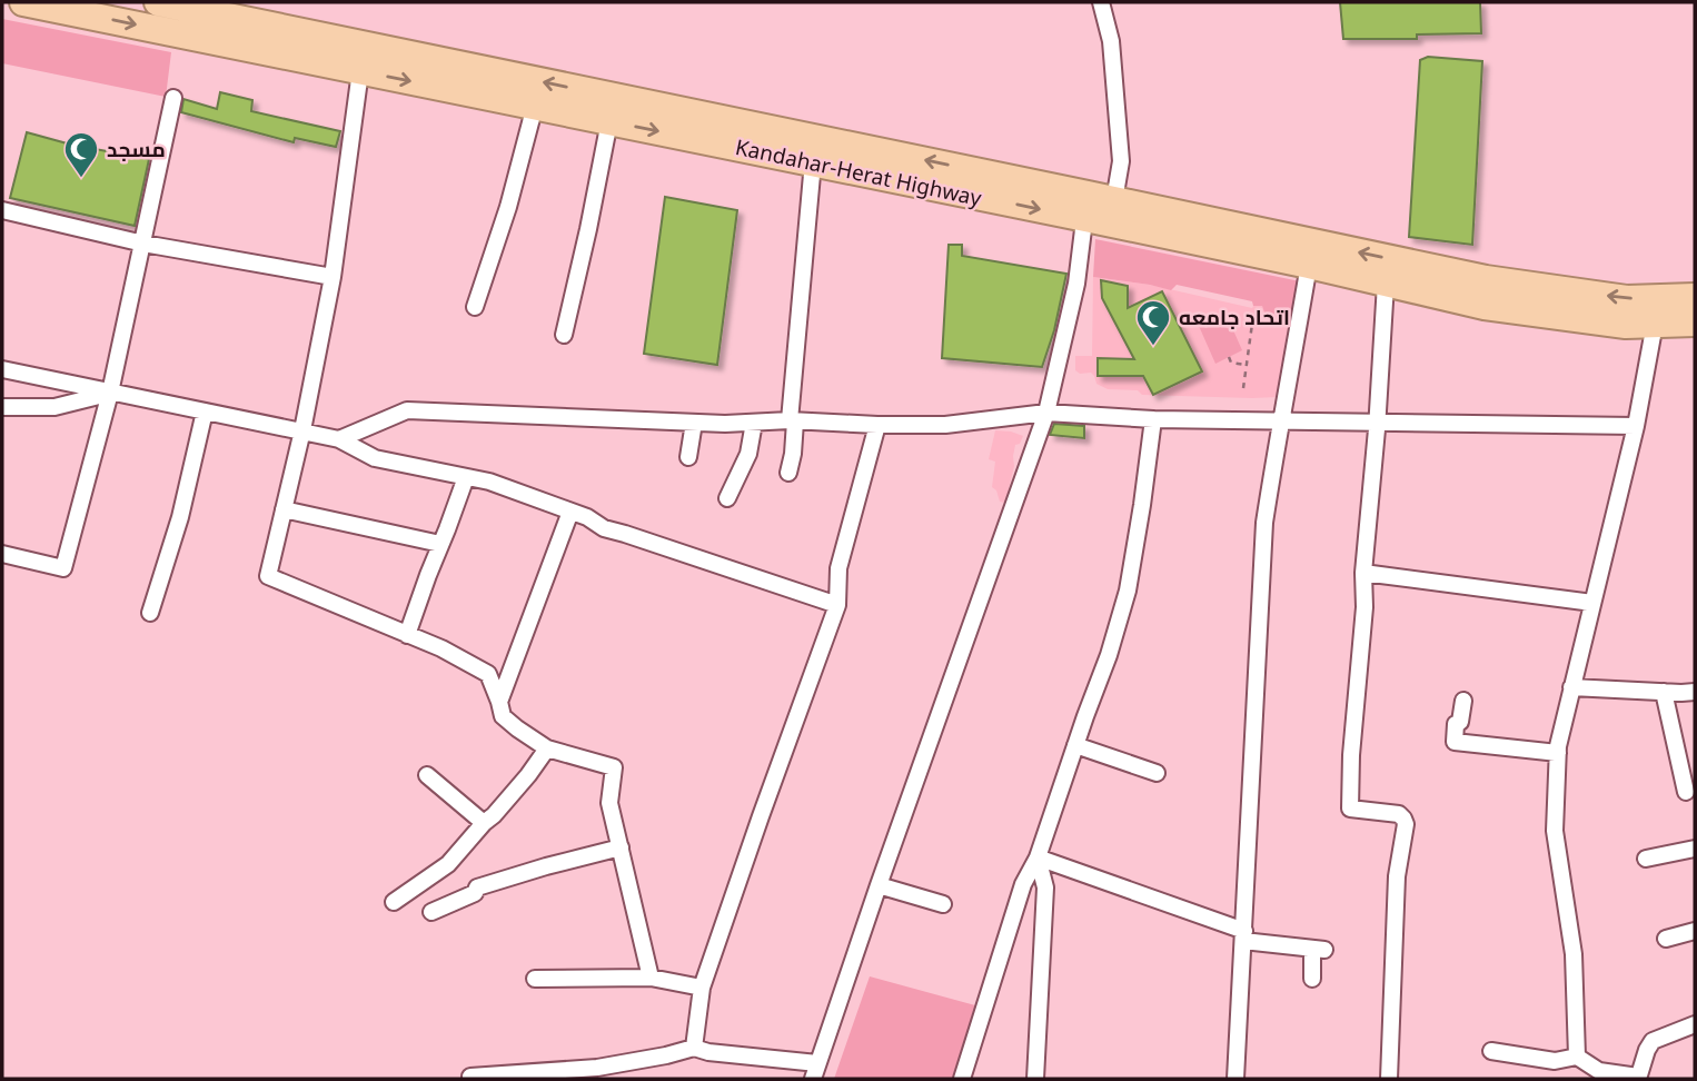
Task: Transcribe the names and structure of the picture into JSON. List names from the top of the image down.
{
  "streets": {
    "highway": ["Kandahar-Herat Highway"]
  },
  "places": {
    "mosque": ["مسجد", "اتحاد جامعه"]
  }
}
